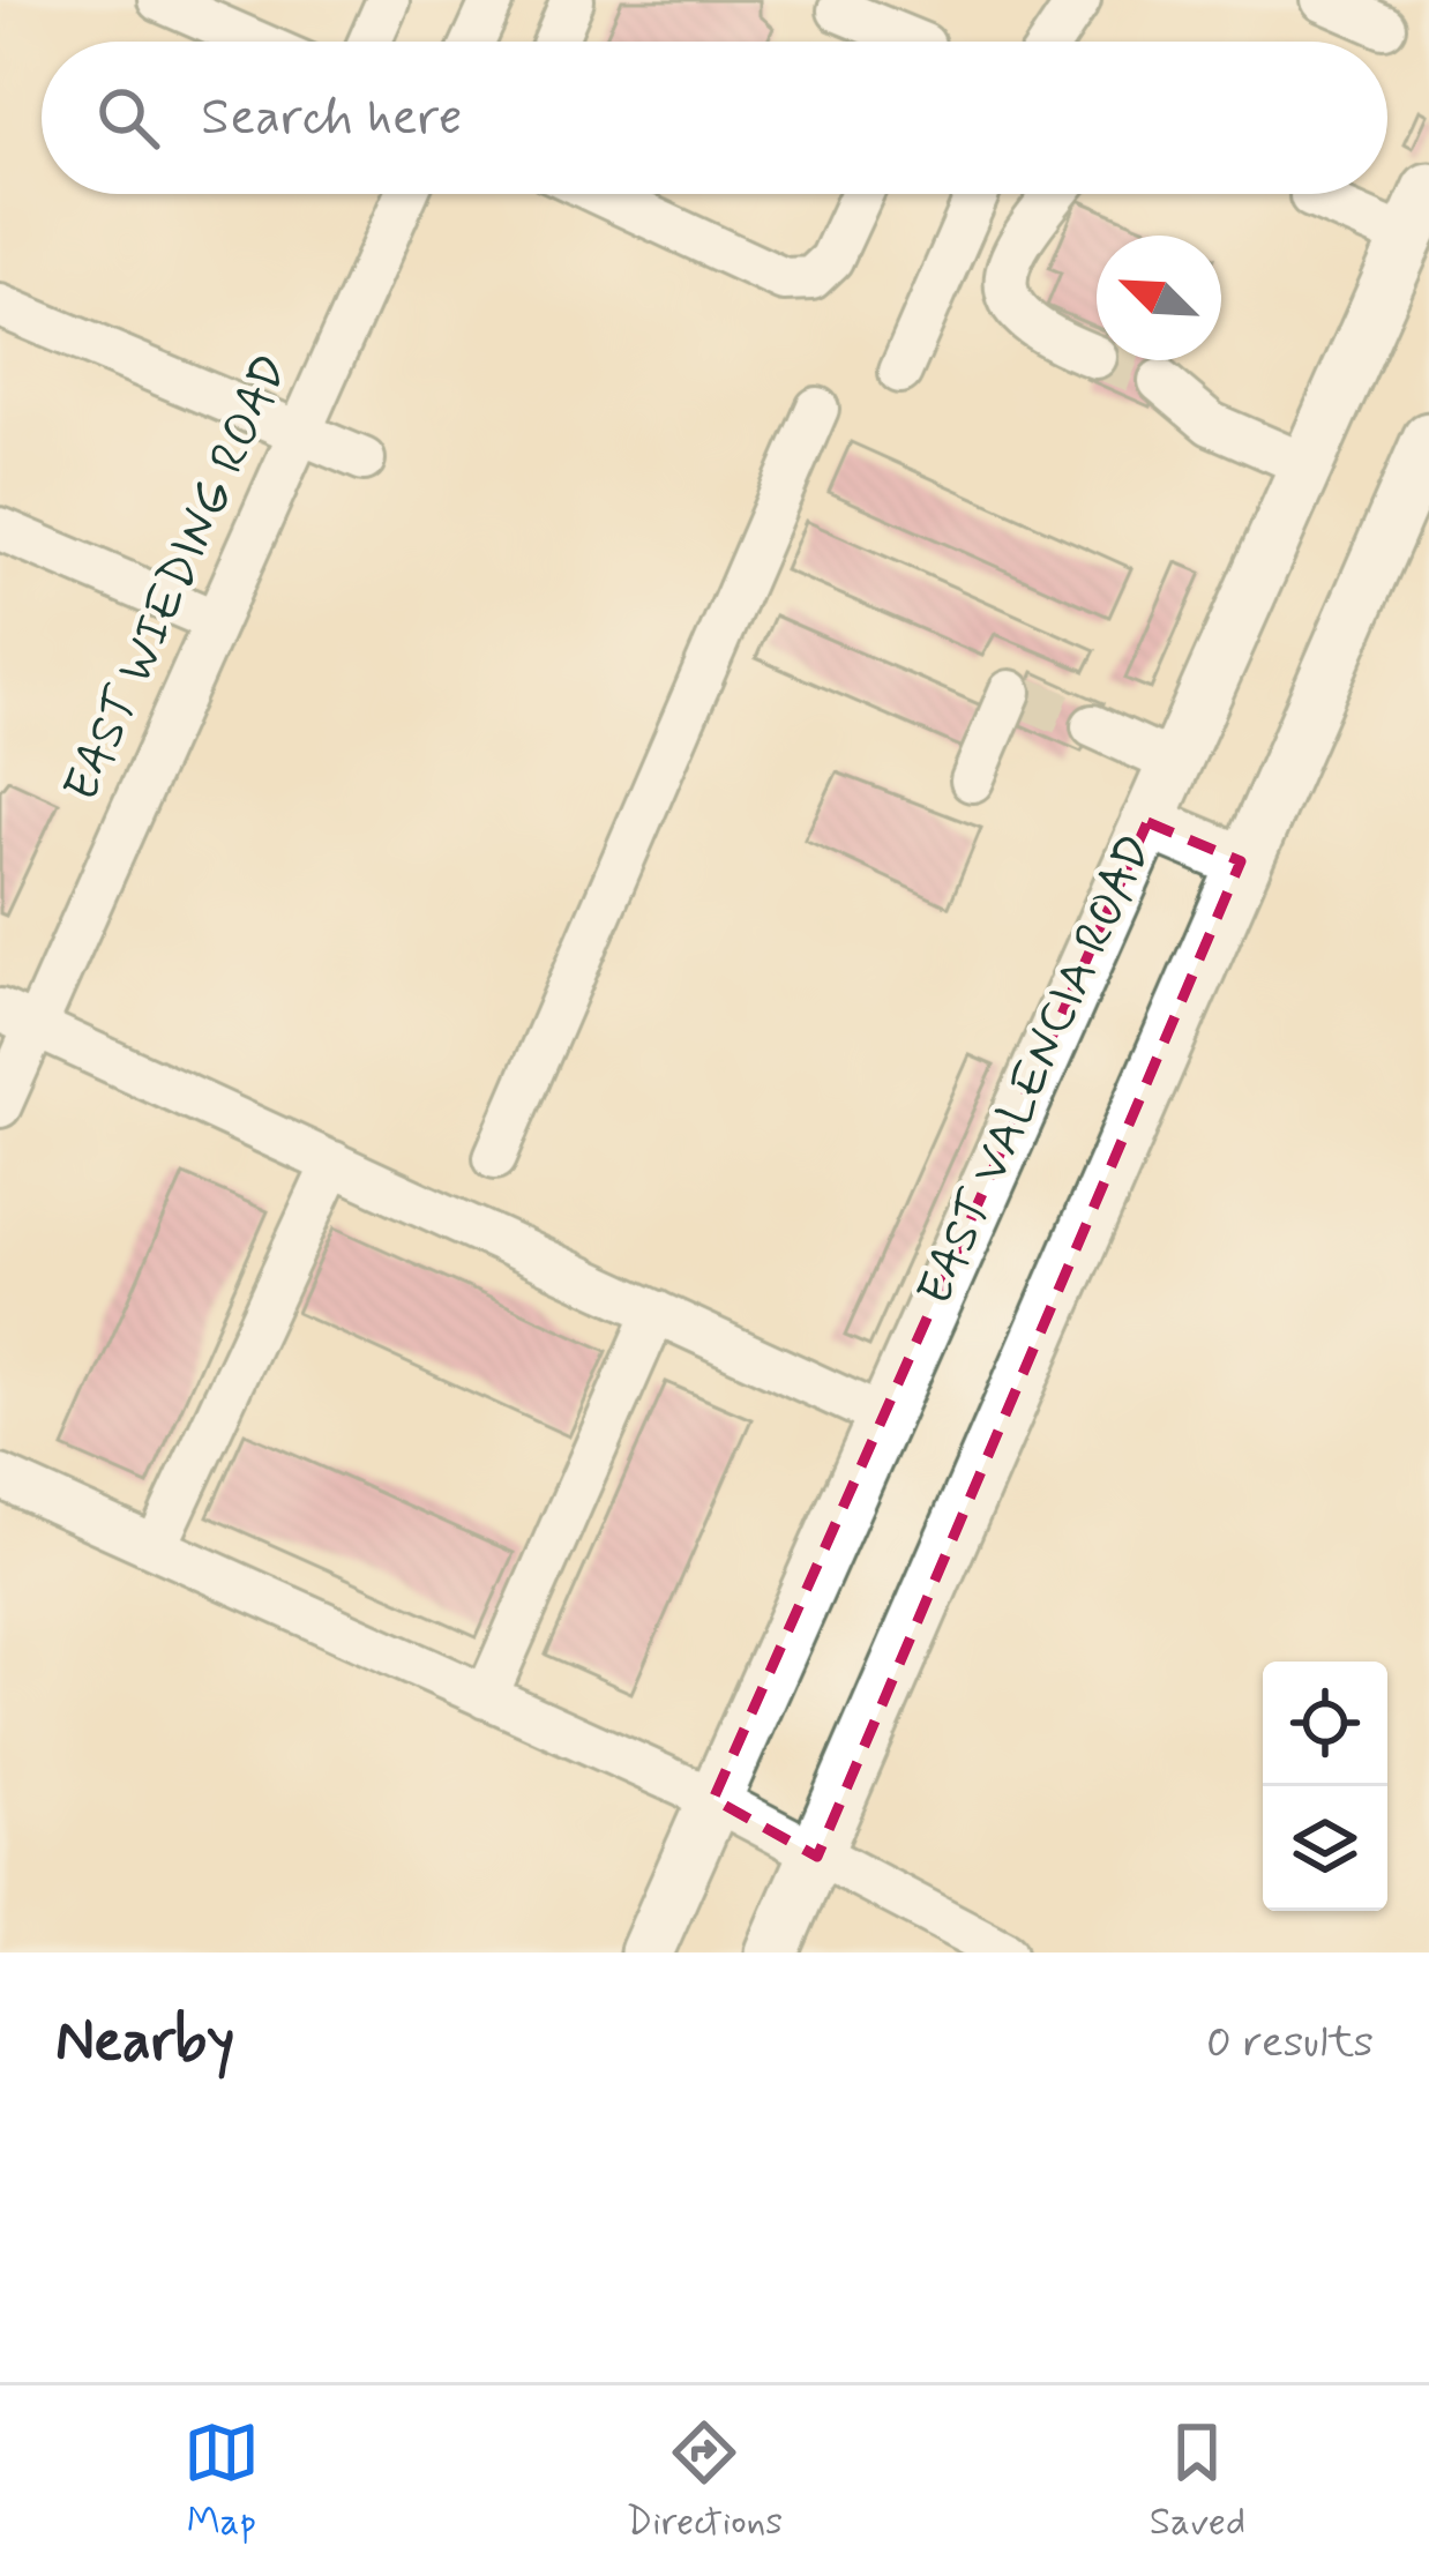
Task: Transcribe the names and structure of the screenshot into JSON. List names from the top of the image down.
{
  "streets": {
    "main road": ["EAST VALENCIA ROAD"],
    "street": ["EAST WIEDING ROAD"]
  },
  "north": "top left",
  "page": {
    "search": "Search here",
    "heading": ["Nearby", "0 results"],
    "nav": ["Map", "Directions", "Saved"]
  }
}
